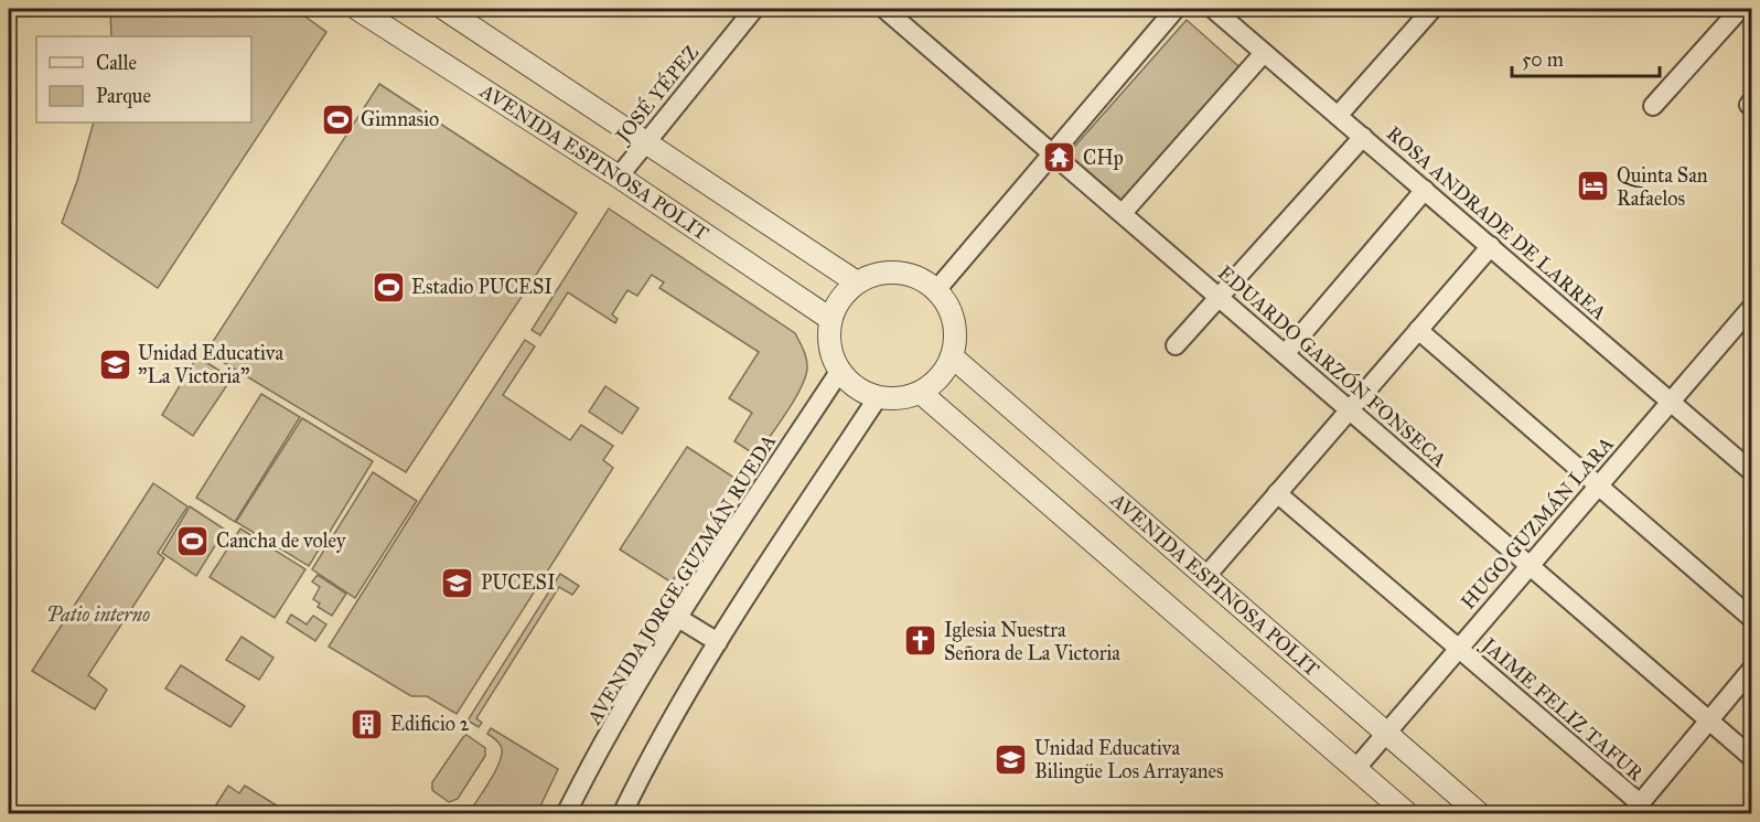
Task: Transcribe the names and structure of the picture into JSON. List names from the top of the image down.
{
  "streets": {
    "street": [
      "JOSÉ YÉPEZ",
      "AVENIDA ESPINOSA POLIT",
      "ROSA ANDRADE DE LARREA",
      "EDUARDO GARZÓN FONSECA",
      "HUGO GUZMÁN LARA",
      "AVENIDA JORGE GUZMÁN RUEDA",
      "JAIME FELIZ TAFUR"
    ]
  },
  "crossings": [
    ["JOSÉ YÉPEZ", "AVENIDA ESPINOSA POLIT"],
    ["AVENIDA ESPINOSA POLIT", "HUGO GUZMÁN LARA"],
    ["AVENIDA ESPINOSA POLIT", "AVENIDA JORGE GUZMÁN RUEDA"],
    ["ROSA ANDRADE DE LARREA", "HUGO GUZMÁN LARA"],
    ["EDUARDO GARZÓN FONSECA", "HUGO GUZMÁN LARA"],
    ["HUGO GUZMÁN LARA", "JAIME FELIZ TAFUR"]
  ],
  "parks": ["Patio interno"],
  "places": {
    "sports": ["Gimnasio", "Estadio PUCESI", "Cancha de voley"],
    "temple": ["CHp"],
    "hotel": ["Quinta San Rafaelos"],
    "school or university": ["Unidad Educativa \"La Victoria\"", "PUCESI", "Unidad Educativa Bilingüe Los Arrayanes"],
    "church": ["Iglesia Nuestra Señora de La Victoria"],
    "building": ["Edificio 2"]
  },
  "legend": ["Calle", "Parque"],
  "scale_bar": "50 m"
}
